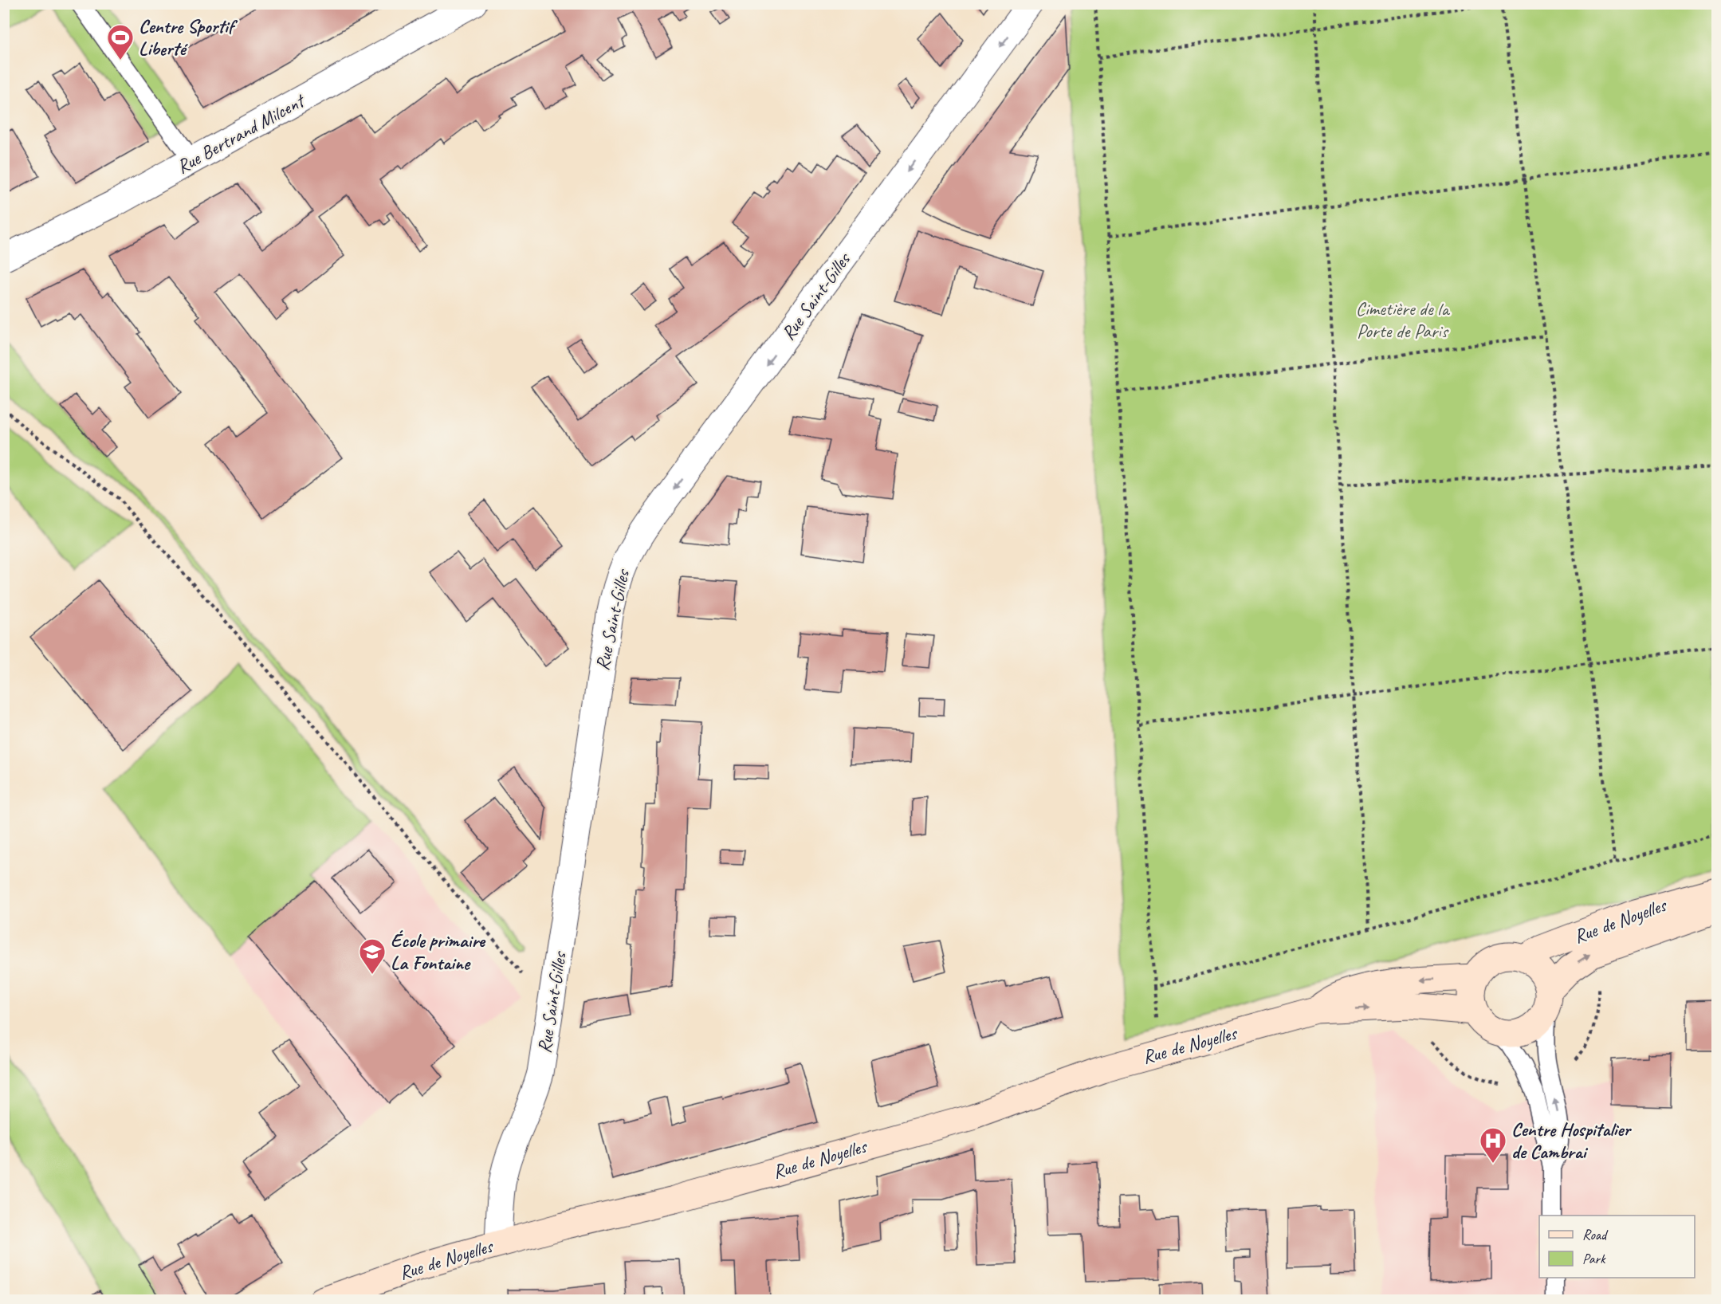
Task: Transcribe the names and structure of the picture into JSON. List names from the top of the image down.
{
  "streets": {
    "street": ["Rue Bertrand Milcent", "Rue Saint-Gilles", "Rue de Noyelles"]
  },
  "crossings": [
    ["Rue Saint-Gilles", "Rue de Noyelles"]
  ],
  "one_way": ["Rue Saint-Gilles"],
  "parks": ["Cimetière de la Porte de Paris"],
  "places": {
    "sports": ["Centre Sportif Liberté"],
    "school or university": ["École primaire La Fontaine"],
    "hospital": ["Centre Hospitalier de Cambrai"]
  },
  "legend": ["Road", "Park"]
}
